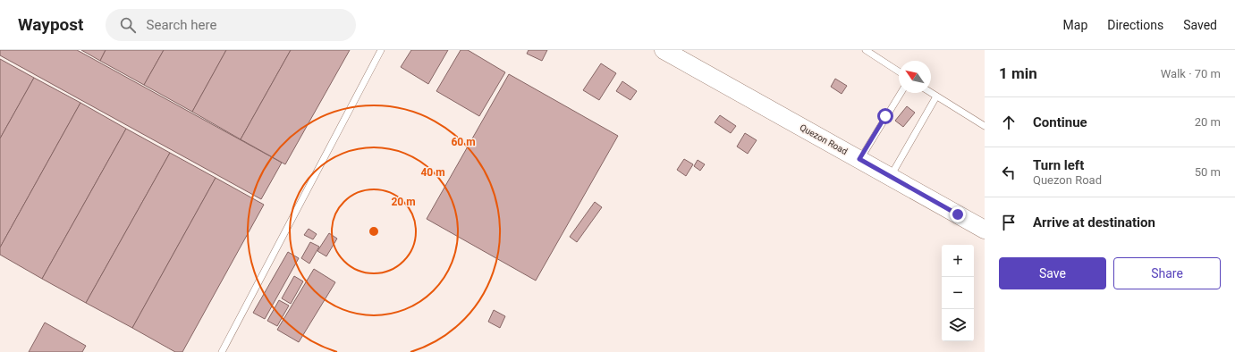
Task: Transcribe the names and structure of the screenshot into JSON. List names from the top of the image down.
{
  "streets": {
    "main road": ["Quezon Road"]
  },
  "north": "top left",
  "page": {
    "header": "Waypost",
    "search": "Search here",
    "nav": ["Map", "Directions", "Saved"],
    "heading": ["1 min", "Walk · 70 m"],
    "list": [
      ["Continue", "20 m"],
      ["Turn left", "Quezon Road", "50 m"],
      "Arrive at destination"
    ],
    "map_buttons": ["+", "−"],
    "buttons": ["Save", "Share"]
  },
  "rings": ["60 m", "40 m", "20 m"]
}
